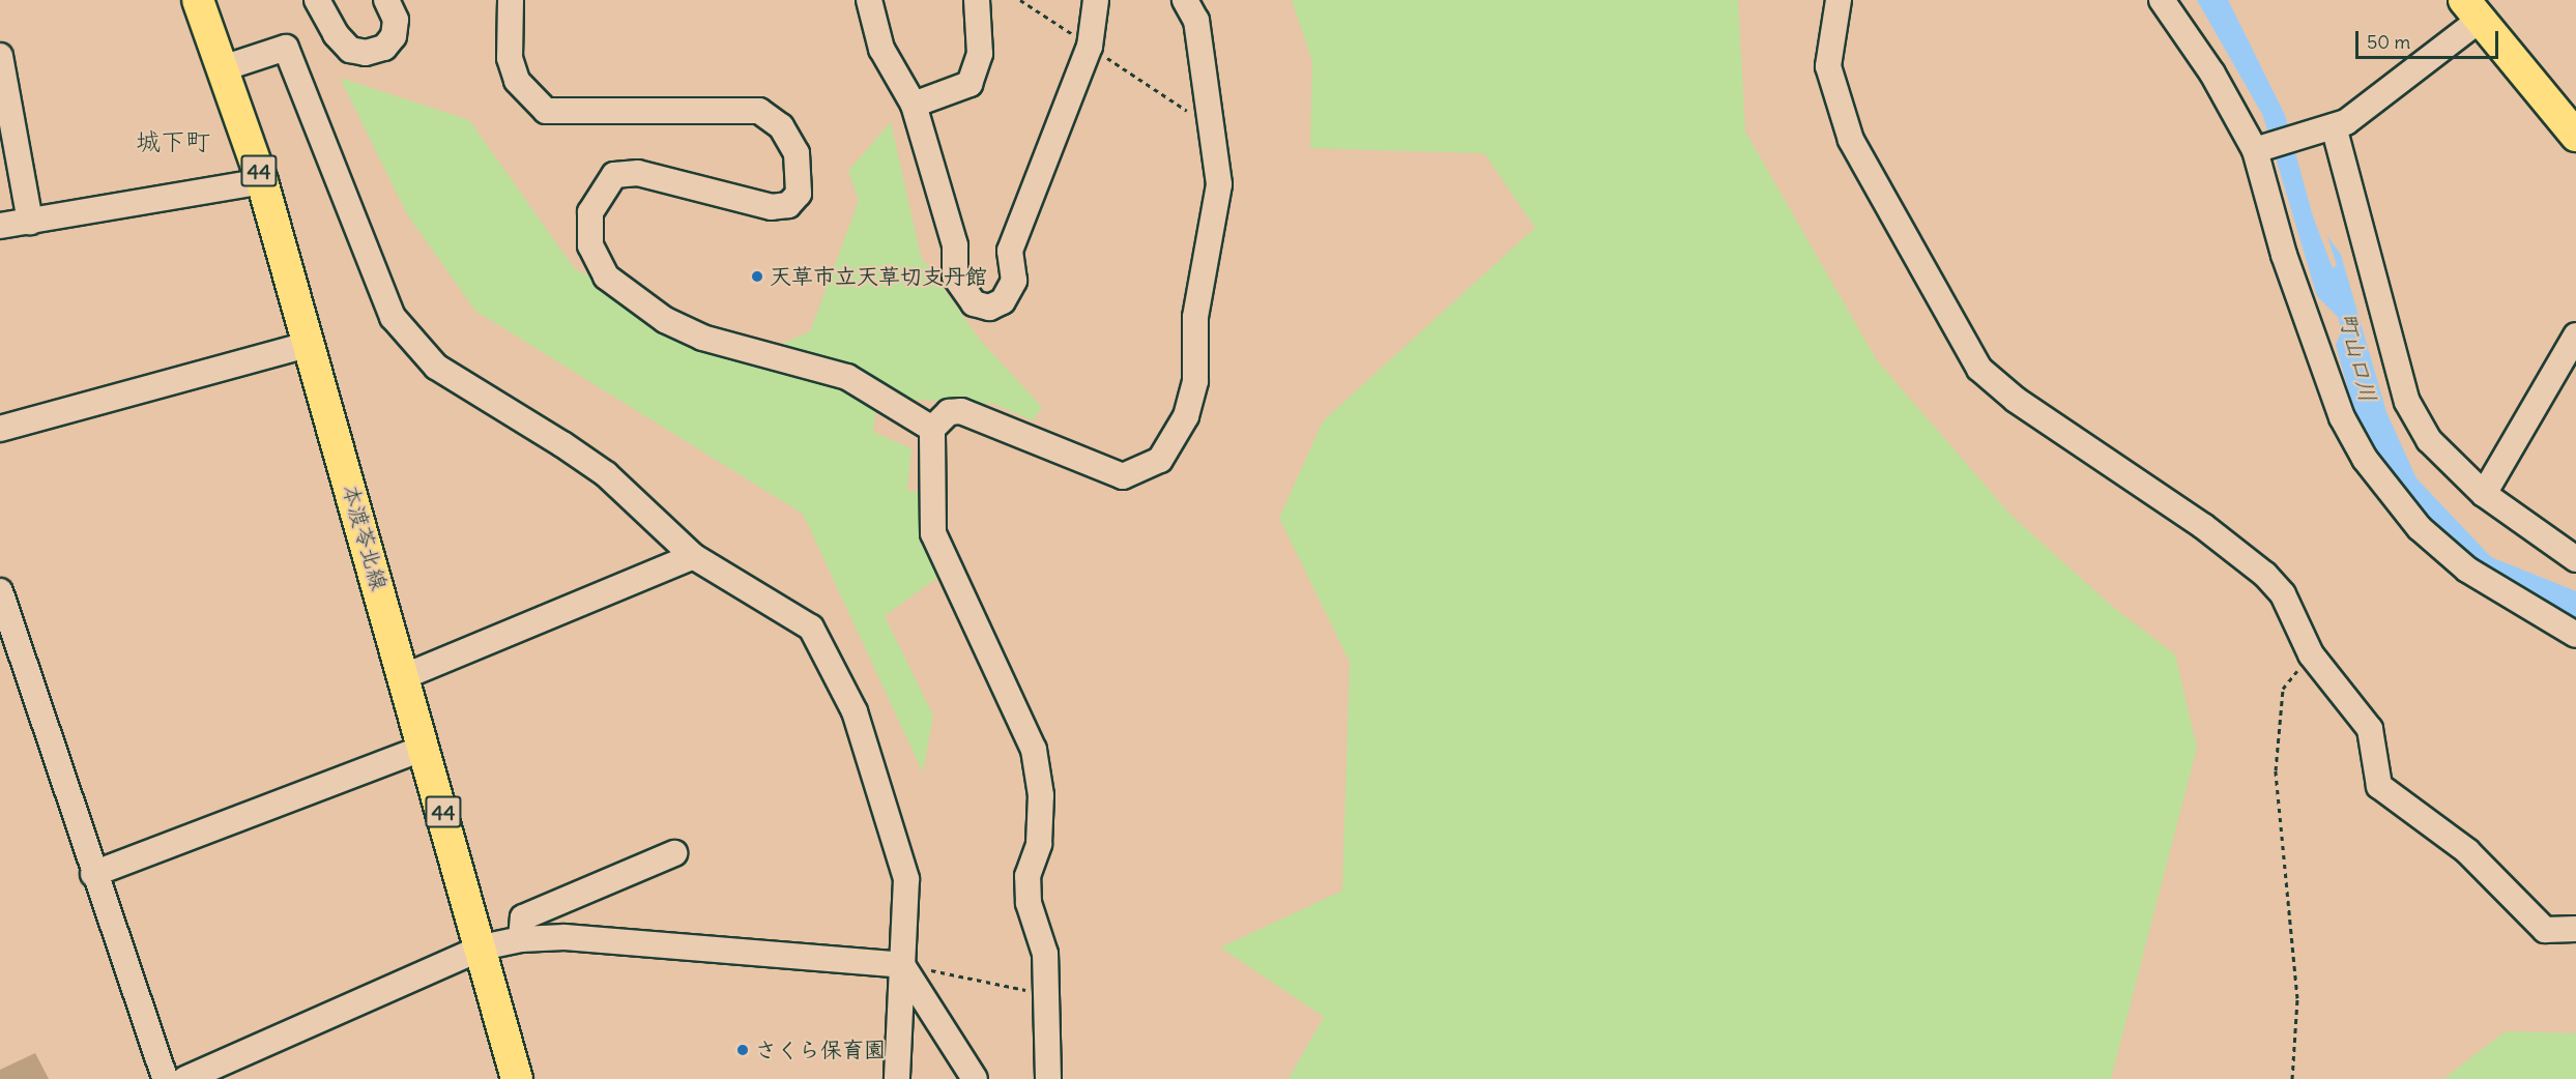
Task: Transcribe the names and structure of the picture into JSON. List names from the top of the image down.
{
  "streets": {
    "main road": ["44", "本渡苓北線"]
  },
  "districts": ["城下町"],
  "water": ["町山口川"],
  "places": ["天草市立天草切支丹館", "さくら保育園"],
  "scale_bar": "50 m"
}
